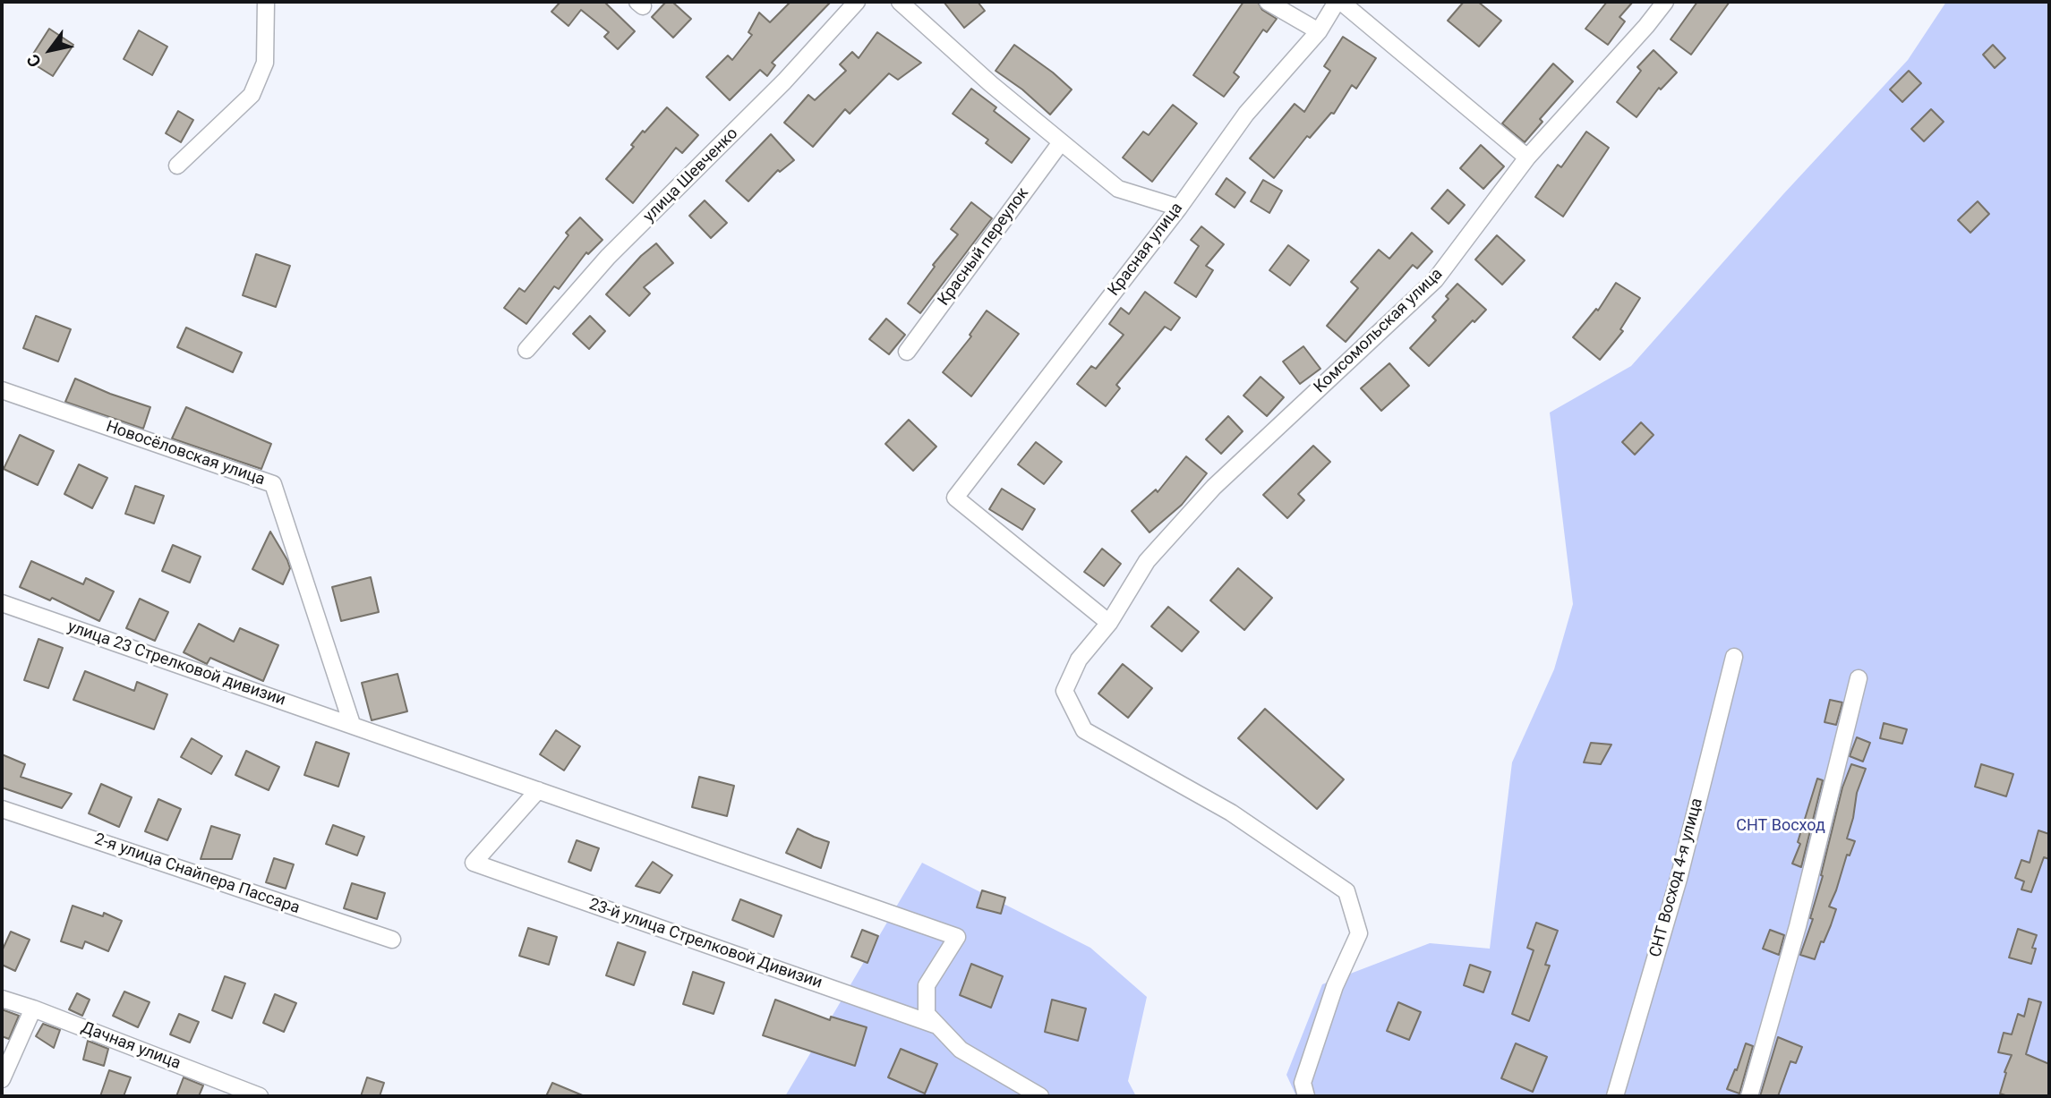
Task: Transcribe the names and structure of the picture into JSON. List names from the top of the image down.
{
  "streets": {
    "street": [
      "улица Шевченко",
      "Красный переулок",
      "Красная улица",
      "Комсомольская улица",
      "Новосёловская улица",
      "улица 23 Стрелковой дивизии",
      "2-я улица Снайпера Пассара",
      "СНТ Восход 4-я улица",
      "23-й улица Стрелковой Дивизии",
      "Дачная улица"
    ]
  },
  "crossings": [
    ["Красная улица", "Комсомольская улица"],
    ["Новосёловская улица", "улица 23 Стрелковой дивизии"],
    ["улица 23 Стрелковой дивизии", "23-й улица Стрелковой Дивизии"]
  ],
  "parks": ["СНТ Восход"],
  "north": "bottom left"
}
